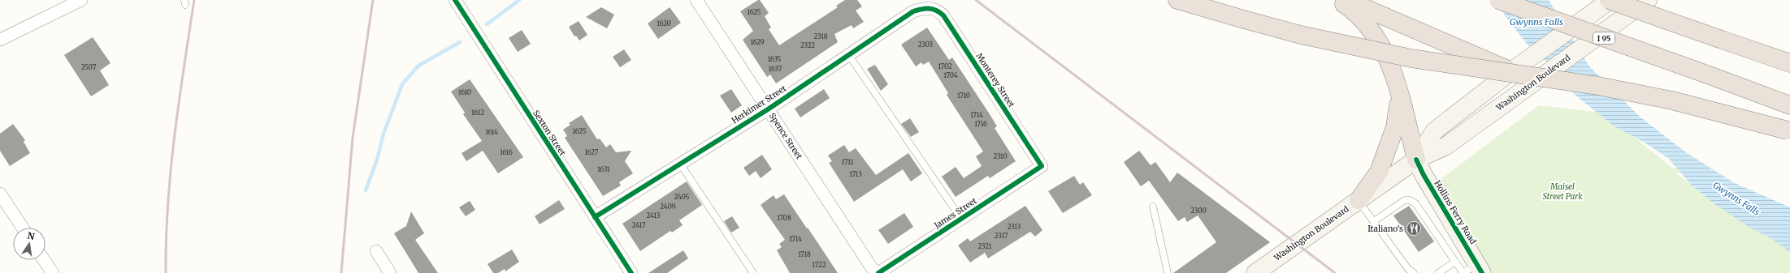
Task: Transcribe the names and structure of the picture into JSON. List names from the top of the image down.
{
  "streets": {
    "highway": ["I 95"],
    "main road": ["Washington Boulevard", "Hollins Ferry Road"],
    "street": [
      "Monterey Street",
      "Herkimer Street",
      "Sexton Street",
      "Spence Street",
      "James Street"
    ]
  },
  "crossings": [
    ["Monterey Street", "Herkimer Street"],
    ["Monterey Street", "James Street"],
    ["Washington Boulevard", "Hollins Ferry Road"],
    ["Herkimer Street", "Sexton Street"],
    ["Herkimer Street", "Spence Street"]
  ],
  "water": ["Gwynns Falls"],
  "parks": ["Maisel Street Park"],
  "places": {
    "restaurant": ["Italiano's"]
  },
  "house_numbers": [
    "1625",
    "1620",
    "2318",
    "1629",
    "2303",
    "2322",
    "1635",
    "1702",
    "2507",
    "1637",
    "1704",
    "1610",
    "1710",
    "1612",
    "1714",
    "1716",
    "1625",
    "1614",
    "1616",
    "1627",
    "2310",
    "1711",
    "1631",
    "1713",
    "2405",
    "2409",
    "2300",
    "2413",
    "1708",
    "2417",
    "2313",
    "2317",
    "1714",
    "2321",
    "1718",
    "1722"
  ],
  "north": "top"
}
